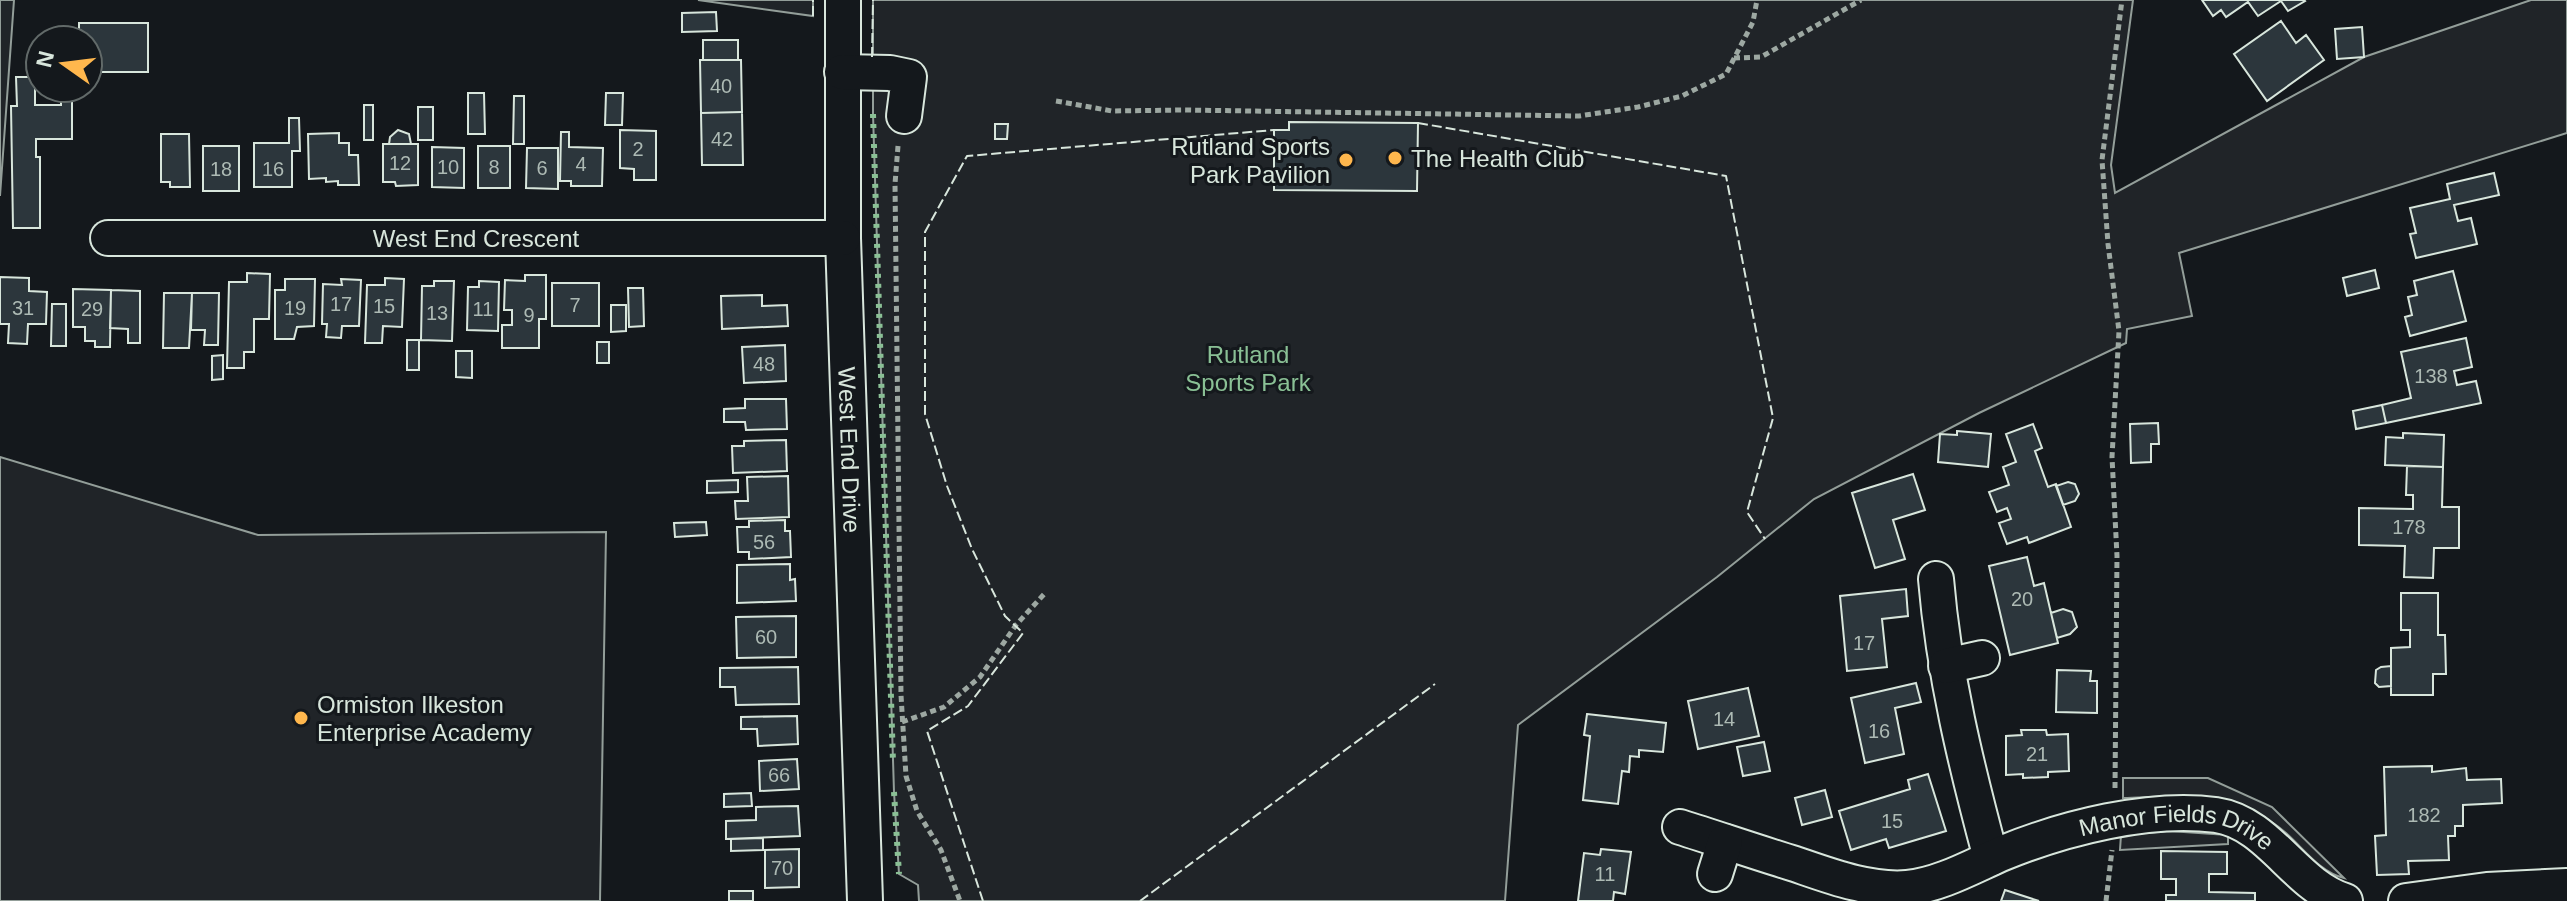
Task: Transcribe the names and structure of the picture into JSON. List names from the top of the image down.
{
  "streets": {
    "street": ["West End Crescent", "West End Drive", "Manor Fields Drive"]
  },
  "crossings": [
    ["West End Crescent", "West End Drive"]
  ],
  "parks": ["Rutland Sports Park"],
  "places": ["The Health Club", "Rutland Sports Park Pavilion", "Ormiston Ilkeston Enterprise Academy"],
  "house_numbers": [
    "40",
    "42",
    "2",
    "12",
    "4",
    "10",
    "8",
    "6",
    "18",
    "16",
    "17",
    "7",
    "15",
    "31",
    "19",
    "29",
    "11",
    "13",
    "9",
    "48",
    "138",
    "178",
    "56",
    "20",
    "60",
    "17",
    "14",
    "16",
    "21",
    "66",
    "182",
    "15",
    "70",
    "11"
  ],
  "north": "left"
}
